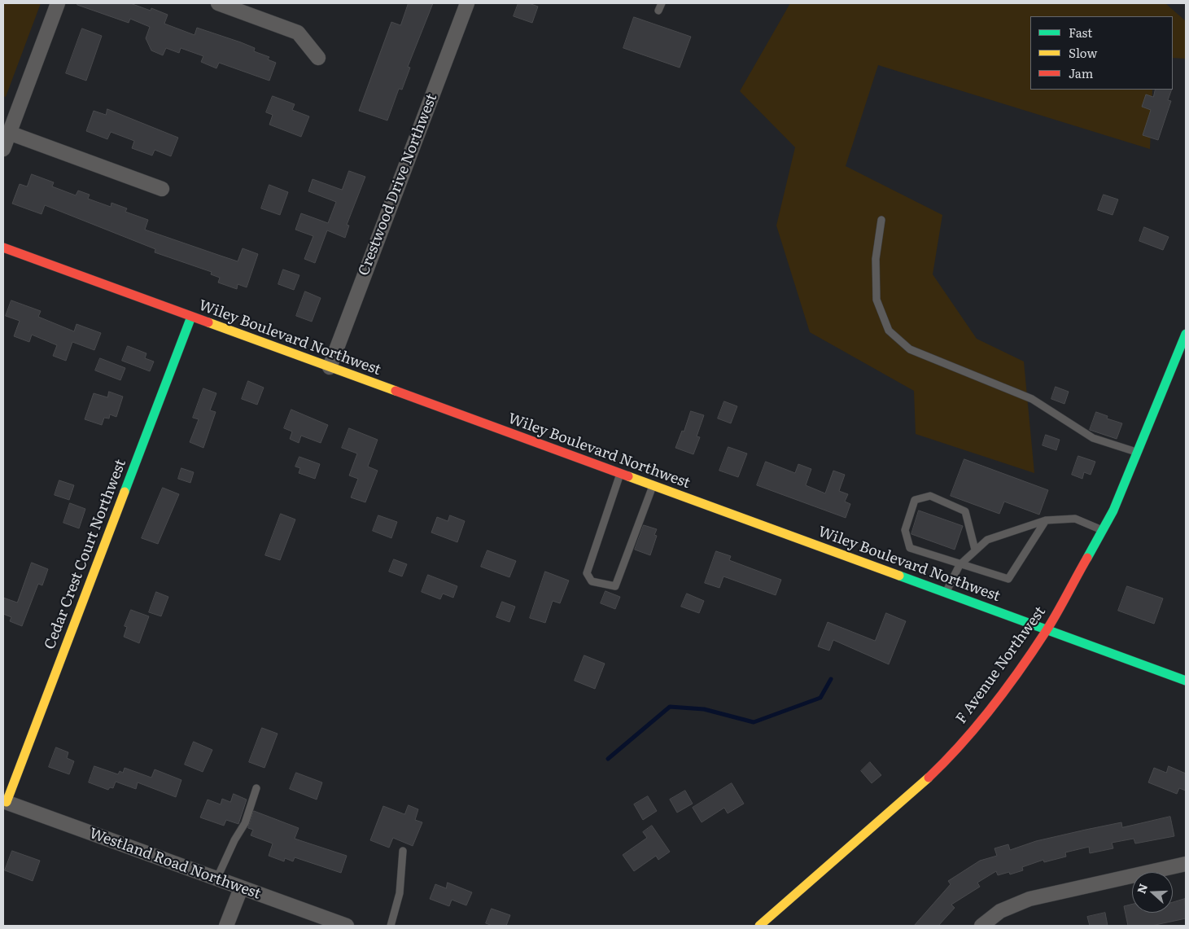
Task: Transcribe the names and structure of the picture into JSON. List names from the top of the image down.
{
  "streets": {
    "street": [
      "Crestwood Drive Northwest",
      "Wiley Boulevard Northwest",
      "Cedar Crest Court Northwest",
      "F Avenue Northwest",
      "Westland Road Northwest"
    ]
  },
  "crossings": [
    ["Crestwood Drive Northwest", "Wiley Boulevard Northwest"],
    ["Wiley Boulevard Northwest", "Cedar Crest Court Northwest"],
    ["Wiley Boulevard Northwest", "F Avenue Northwest"],
    ["Cedar Crest Court Northwest", "Westland Road Northwest"]
  ],
  "legend": ["Fast", "Slow", "Jam"],
  "north": "left"
}
